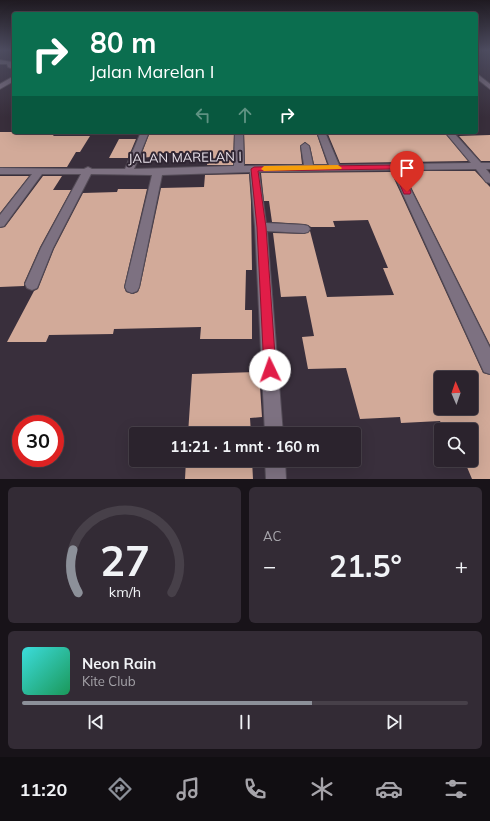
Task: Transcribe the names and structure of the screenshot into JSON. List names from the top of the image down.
{
  "streets": {
    "street": ["JALAN MARELAN I"]
  },
  "north": "top",
  "page": {
    "turn": ["80 m", "Jalan Marelan I"],
    "limit": "30",
    "trip": "11:21 · 1 mnt · 160 m",
    "tile": "AC",
    "heat": ["−", "21.5°", "+"],
    "song": ["Neon Rain", "Kite Club"],
    "tabs": "11:20",
    "gauge": ["27", "km/h"]
  }
}
